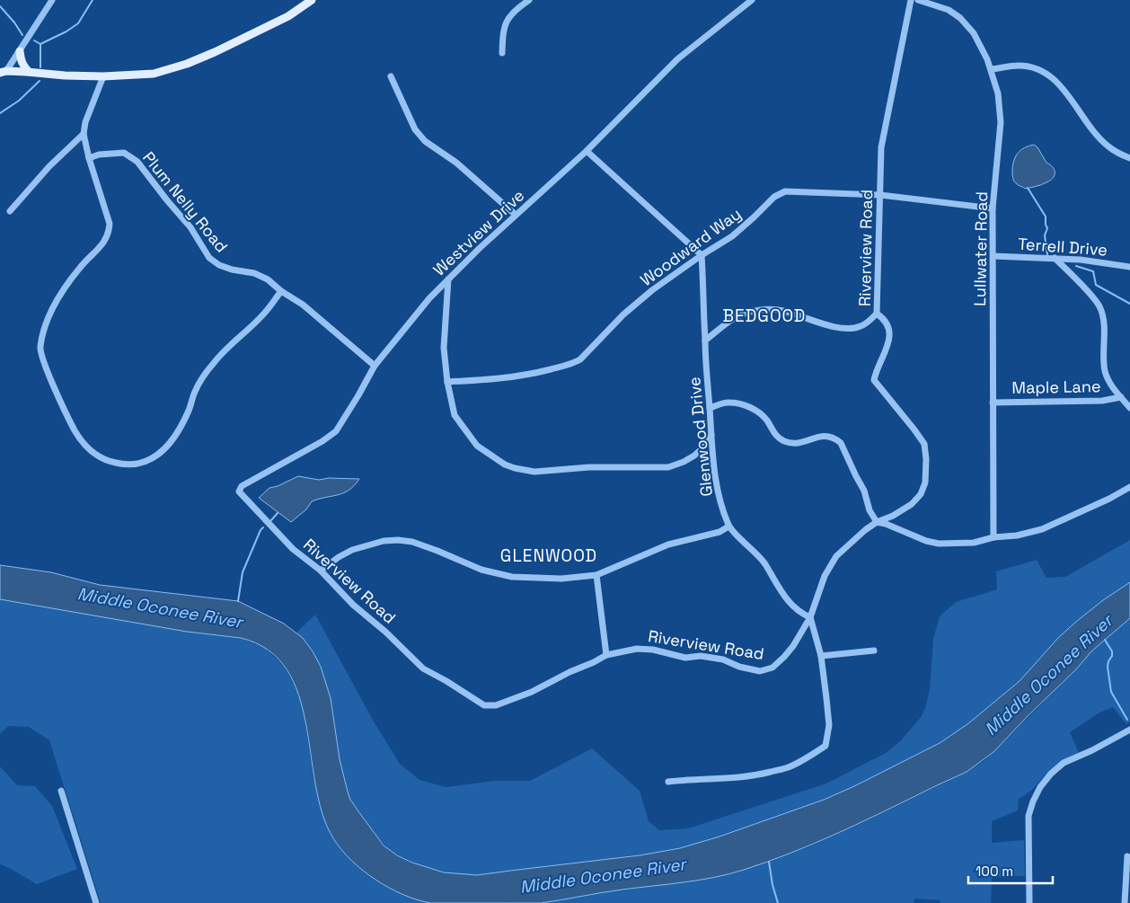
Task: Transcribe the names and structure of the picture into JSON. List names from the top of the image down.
{
  "streets": {
    "street": [
      "Plum Nelly Road",
      "Westview Drive",
      "Woodward Way",
      "Terrell Drive",
      "Riverview Road",
      "Lullwater Road",
      "Maple Lane",
      "Glenwood Drive"
    ]
  },
  "crossings": [
    ["Plum Nelly Road", "Westview Drive"],
    ["Westview Drive", "Riverview Road"],
    ["Woodward Way", "Riverview Road"],
    ["Woodward Way", "Lullwater Road"],
    ["Woodward Way", "Glenwood Drive"],
    ["Terrell Drive", "Lullwater Road"],
    ["Lullwater Road", "Maple Lane"]
  ],
  "districts": ["BEDGOOD", "GLENWOOD"],
  "water": ["Middle Oconee River"],
  "scale_bar": "100 m"
}
